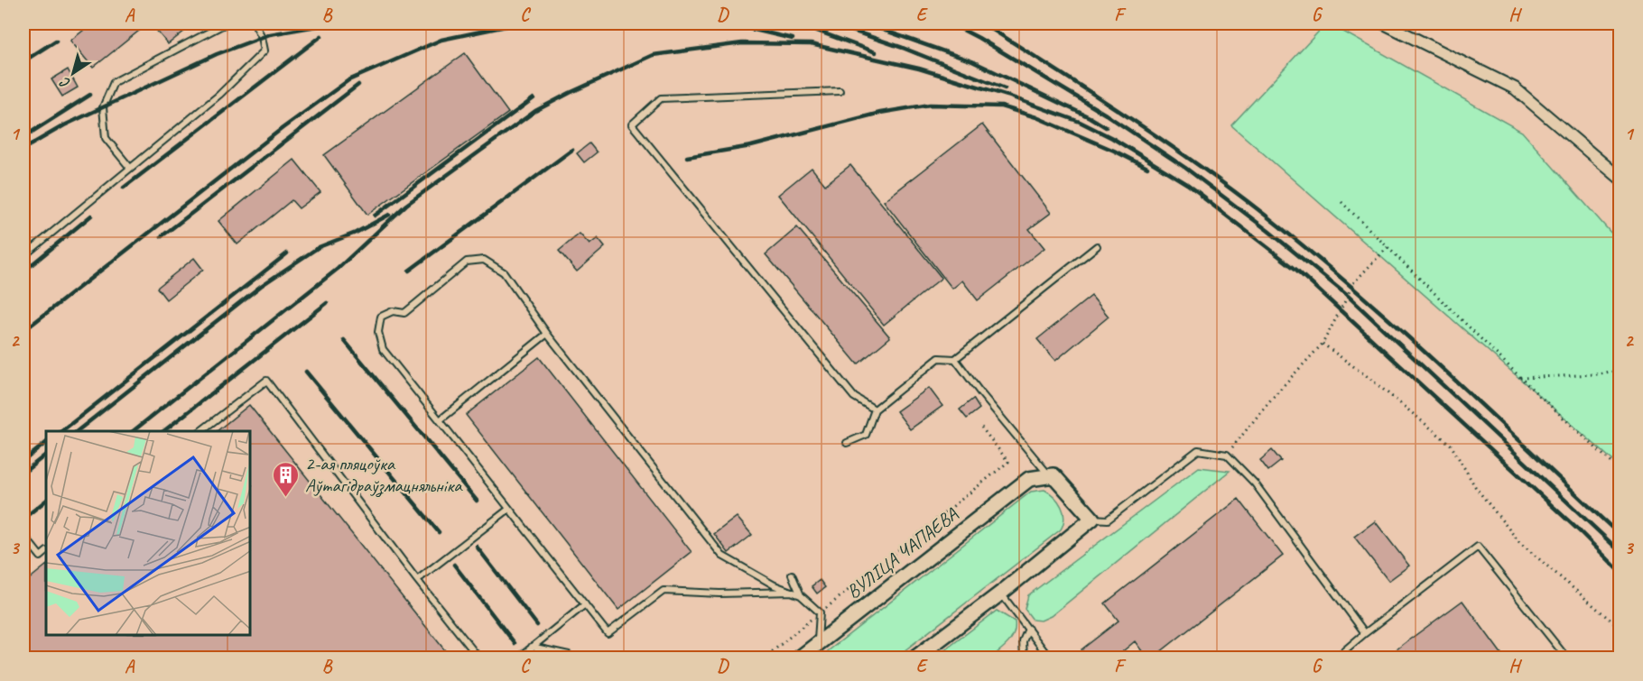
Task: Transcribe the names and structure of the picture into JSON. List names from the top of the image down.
{
  "streets": {
    "street": ["ВУЛІЦА ЧАПАЕВА"]
  },
  "places": {
    "building": ["2-ая пляцоўка Аўтагідраўзмацняльніка"]
  },
  "north": "bottom left",
  "grid": {
    "columns": [
      "A",
      "B",
      "C",
      "D",
      "E",
      "F",
      "G",
      "H"
    ],
    "rows": ["1", "2", "3"]
  }
}
